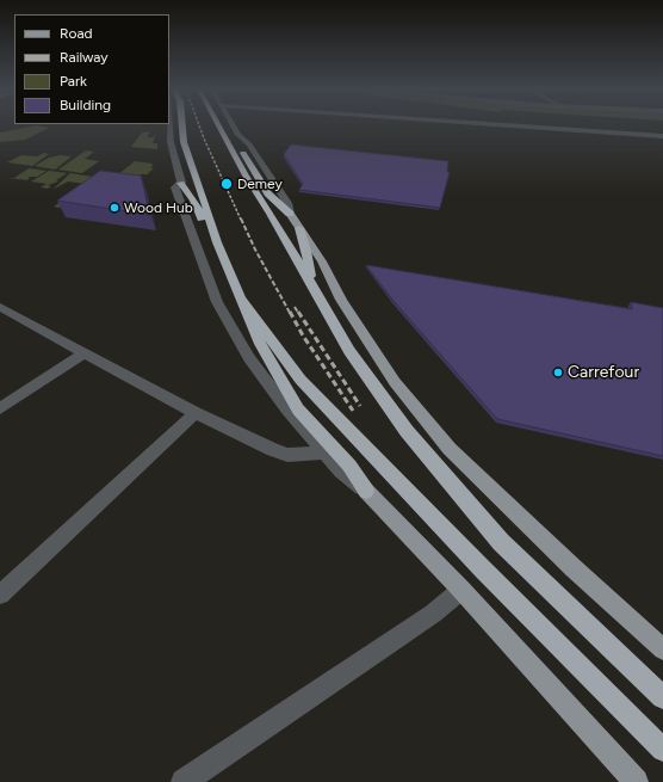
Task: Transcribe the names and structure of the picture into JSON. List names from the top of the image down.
{
  "places": ["Demey", "Wood Hub", "Carrefour"],
  "legend": [
    "Road",
    "Railway",
    "Park",
    "Building"
  ]
}
